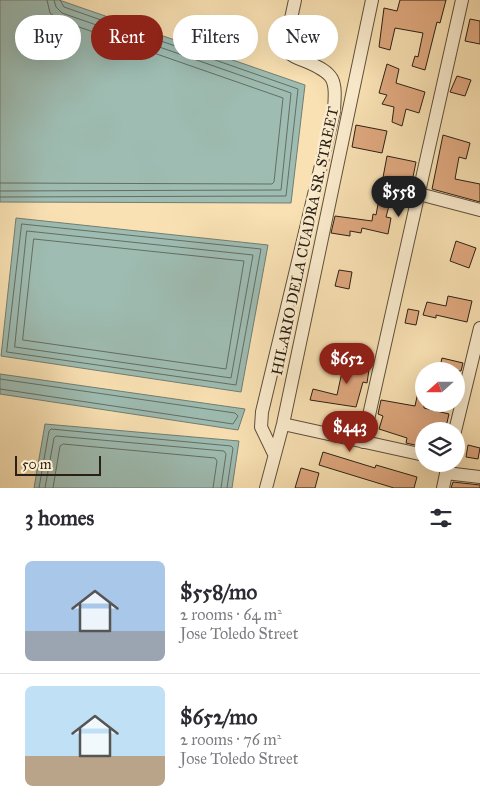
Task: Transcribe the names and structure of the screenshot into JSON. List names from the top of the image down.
{
  "streets": {
    "street": ["HILARIO DELA CUADRA SR. STREET"]
  },
  "scale_bar": "50 m",
  "north": "left",
  "page": {
    "chip": [
      "Buy",
      "Rent",
      "Filters",
      "New"
    ],
    "price": ["$558", "$652", "$443"],
    "scale": "50 m",
    "heading": "3 homes",
    "list": [
      {
        "name": "$558/mo",
        "note": "2 rooms · 64 m² · Jose Toledo Street"
      },
      {
        "name": "$652/mo",
        "note": "2 rooms · 76 m² · Jose Toledo Street"
      }
    ]
  }
}
